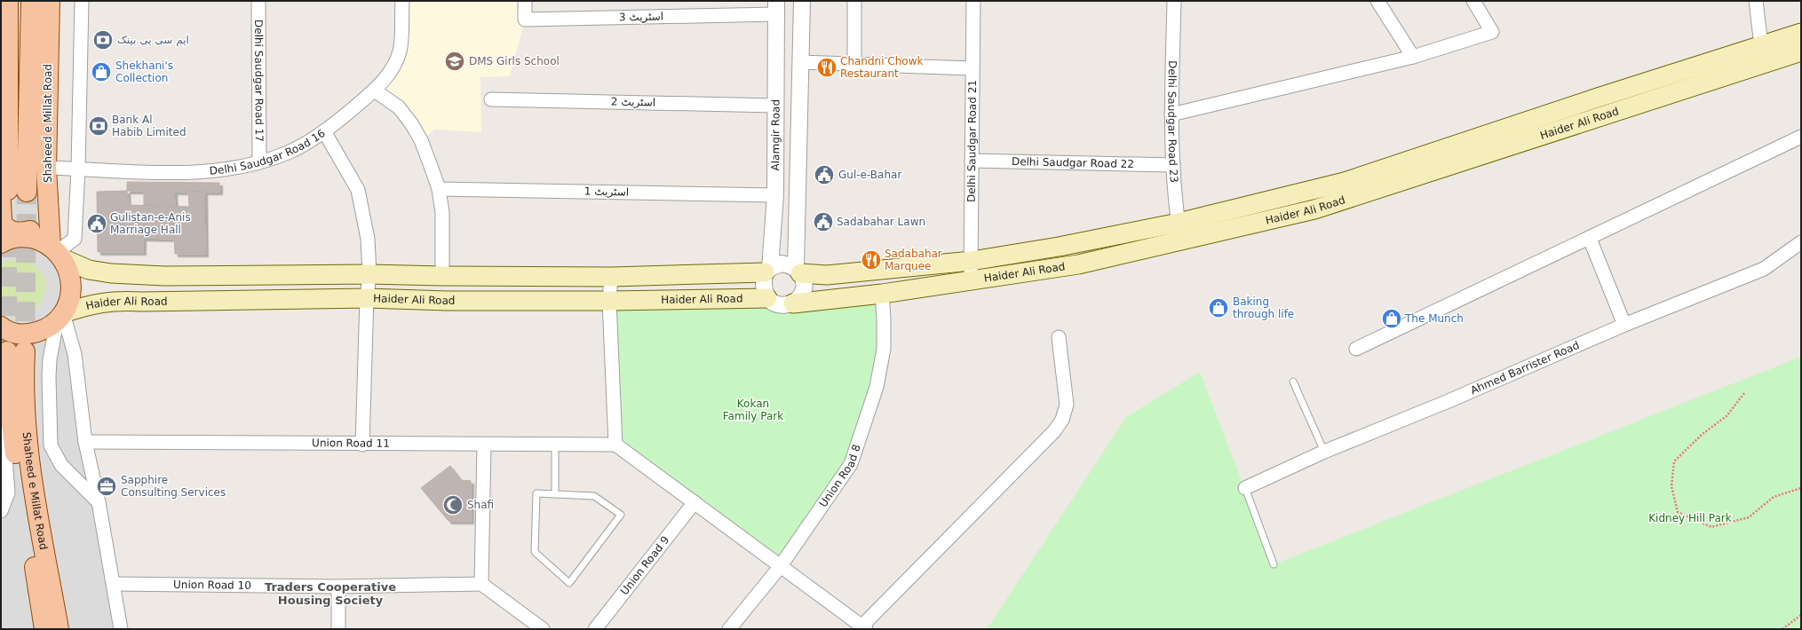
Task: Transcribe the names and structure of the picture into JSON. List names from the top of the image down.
{
  "streets": {
    "main road": ["Shaheed e Millat Road", "Haider Ali Road"],
    "street": [
      "اسٹریٹ 3",
      "Delhi Saudgar Road 17",
      "اسٹریٹ 2",
      "Delhi Saudgar Road 23",
      "Alamgir Road",
      "Delhi Saudgar Road 21",
      "Delhi Saudgar Road 16",
      "Delhi Saudgar Road 22",
      "اسٹریٹ 1",
      "Ahmed Barrister Road",
      "Union Road 11",
      "Union Road 8",
      "Union Road 9",
      "Union Road 10"
    ]
  },
  "crossings": [
    ["اسٹریٹ 3", "Alamgir Road"],
    ["Delhi Saudgar Road 17", "Delhi Saudgar Road 16"],
    ["اسٹریٹ 2", "Alamgir Road"],
    ["Delhi Saudgar Road 23", "Haider Ali Road"],
    ["Delhi Saudgar Road 23", "Delhi Saudgar Road 22"],
    ["Shaheed e Millat Road", "Haider Ali Road"],
    ["Shaheed e Millat Road", "Delhi Saudgar Road 16"],
    ["Haider Ali Road", "Alamgir Road"],
    ["Haider Ali Road", "Delhi Saudgar Road 21"],
    ["Haider Ali Road", "Union Road 8"],
    ["Alamgir Road", "اسٹریٹ 1"],
    ["Delhi Saudgar Road 21", "Delhi Saudgar Road 22"]
  ],
  "districts": ["Traders Cooperative Housing Society"],
  "parks": ["Kokan Family Park", "Kidney Hill Park"],
  "places": {
    "bank": ["ایم سی بی بینک", "Bank Al Habib Limited"],
    "school or university": ["DMS Girls School"],
    "restaurant": ["Chandni Chowk Restaurant", "Sadabahar Marquee"],
    "shop": ["Shekhani's Collection", "Baking through life", "The Munch"],
    "public building": ["Gul-e-Bahar", "Sadabahar Lawn", "Gulistan-e-Anis Marriage Hall"],
    "office": ["Sapphire Consulting Services"],
    "mosque": ["Shafi"]
  }
}
